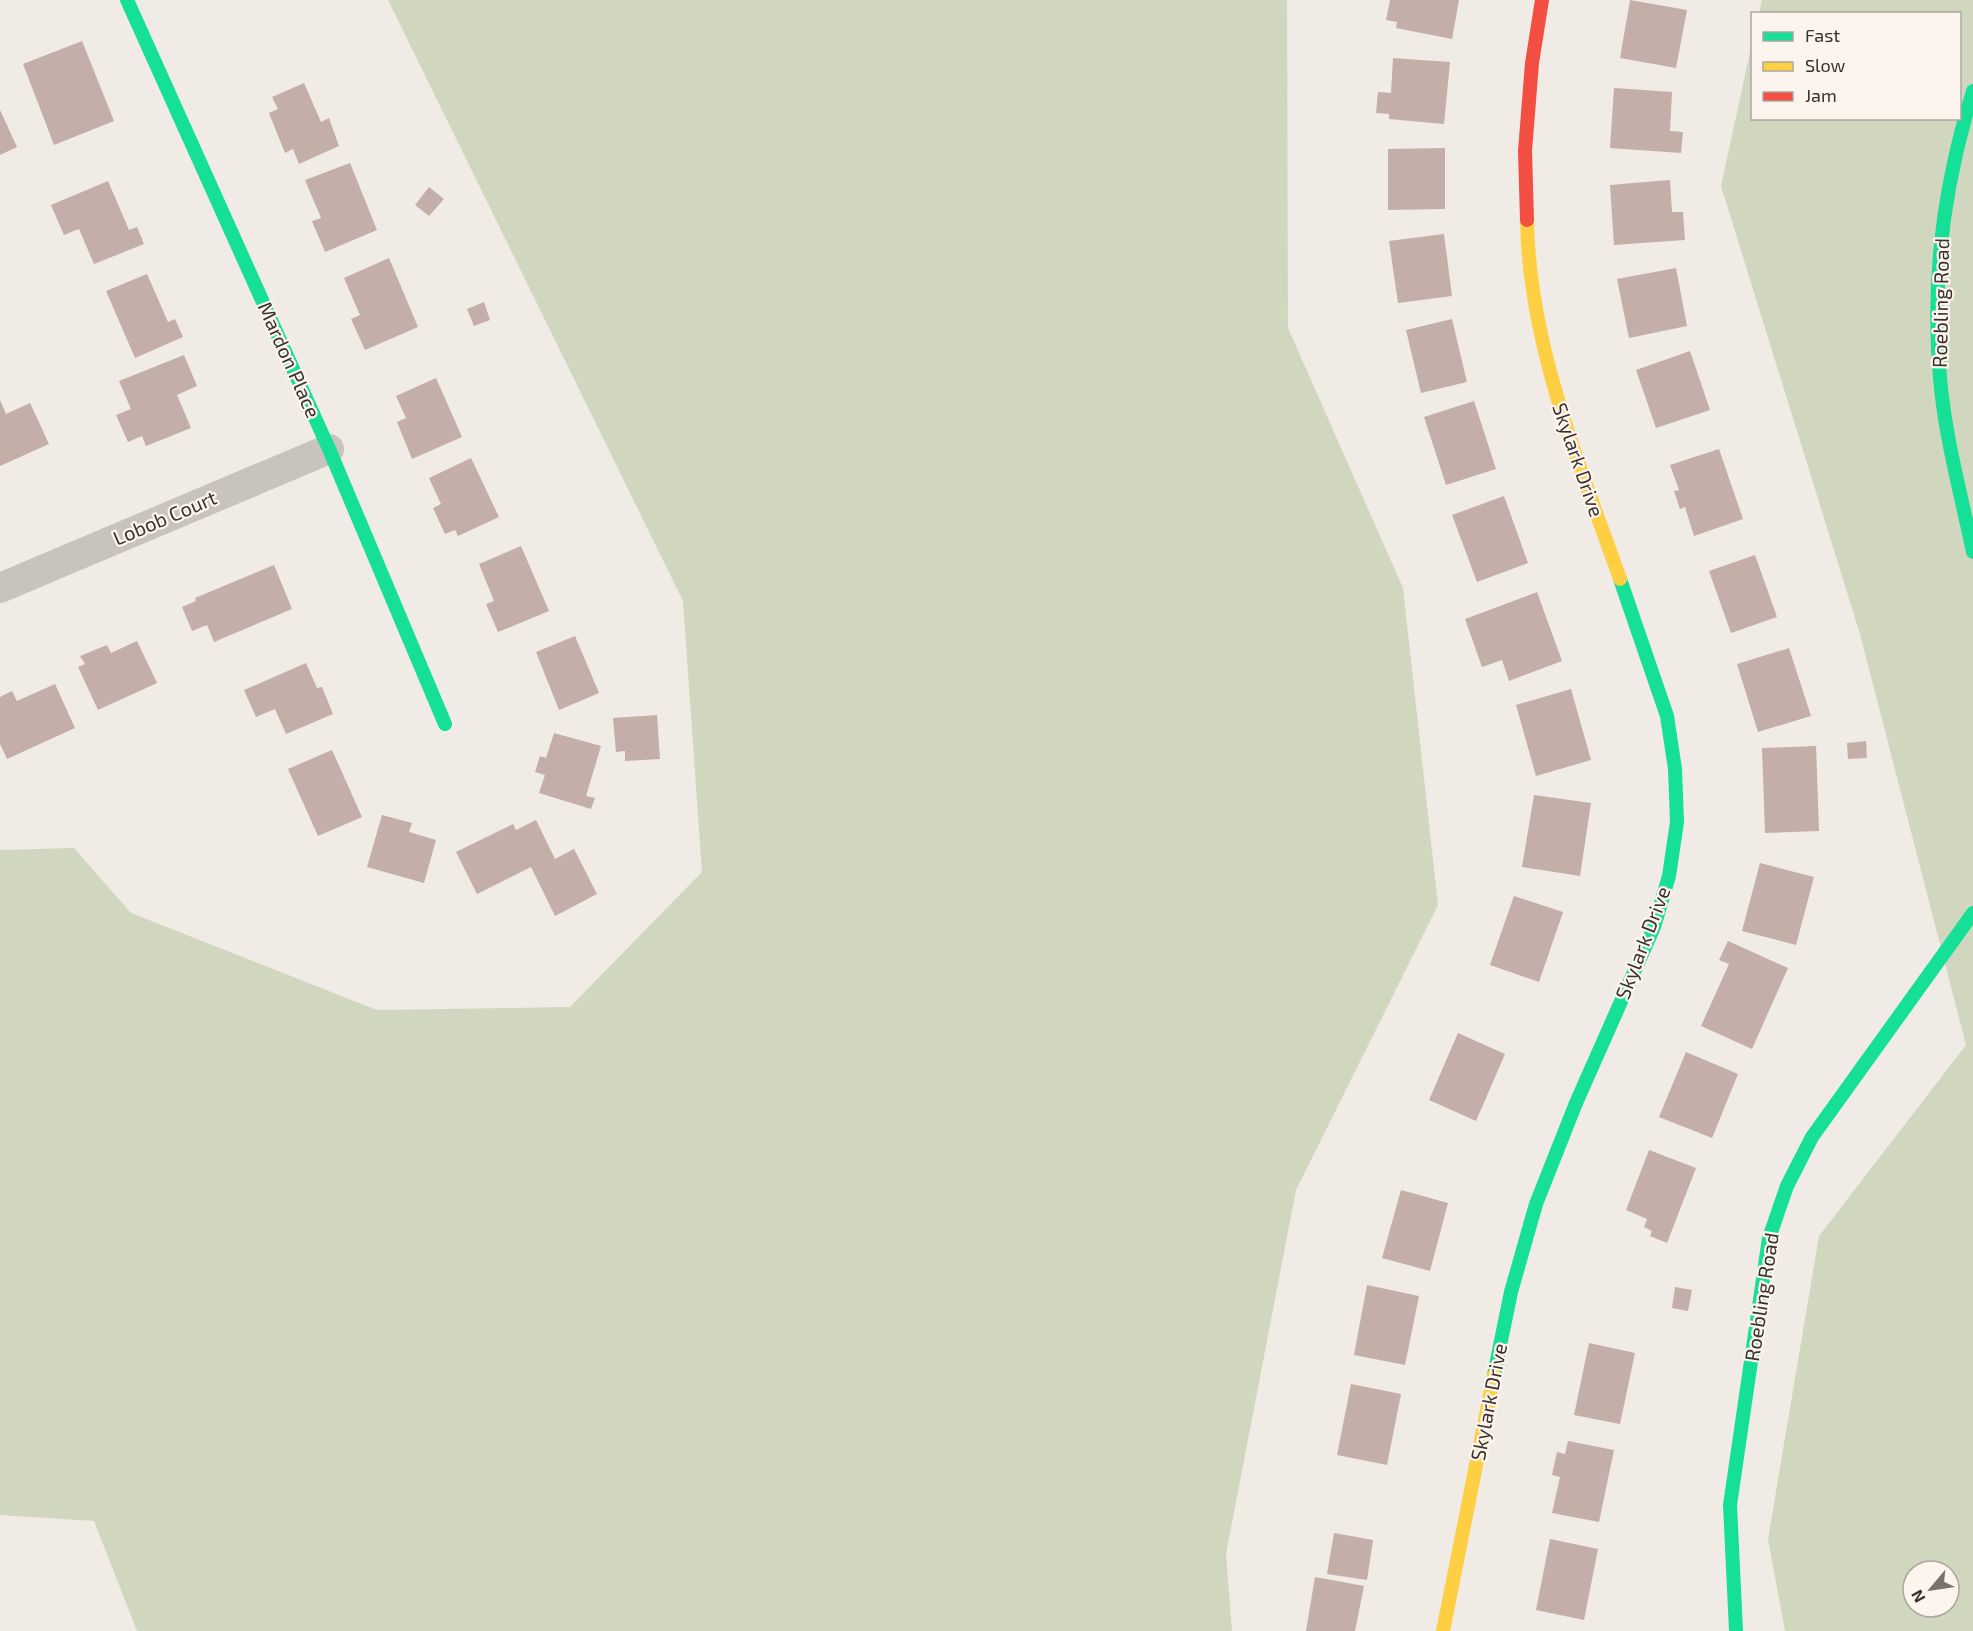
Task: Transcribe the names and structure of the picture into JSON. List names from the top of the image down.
{
  "streets": {
    "street": [
      "Roebling Road",
      "Mardon Place",
      "Skylark Drive",
      "Lobob Court"
    ]
  },
  "crossings": [
    ["Mardon Place", "Lobob Court"]
  ],
  "legend": ["Fast", "Slow", "Jam"],
  "north": "bottom left"
}
